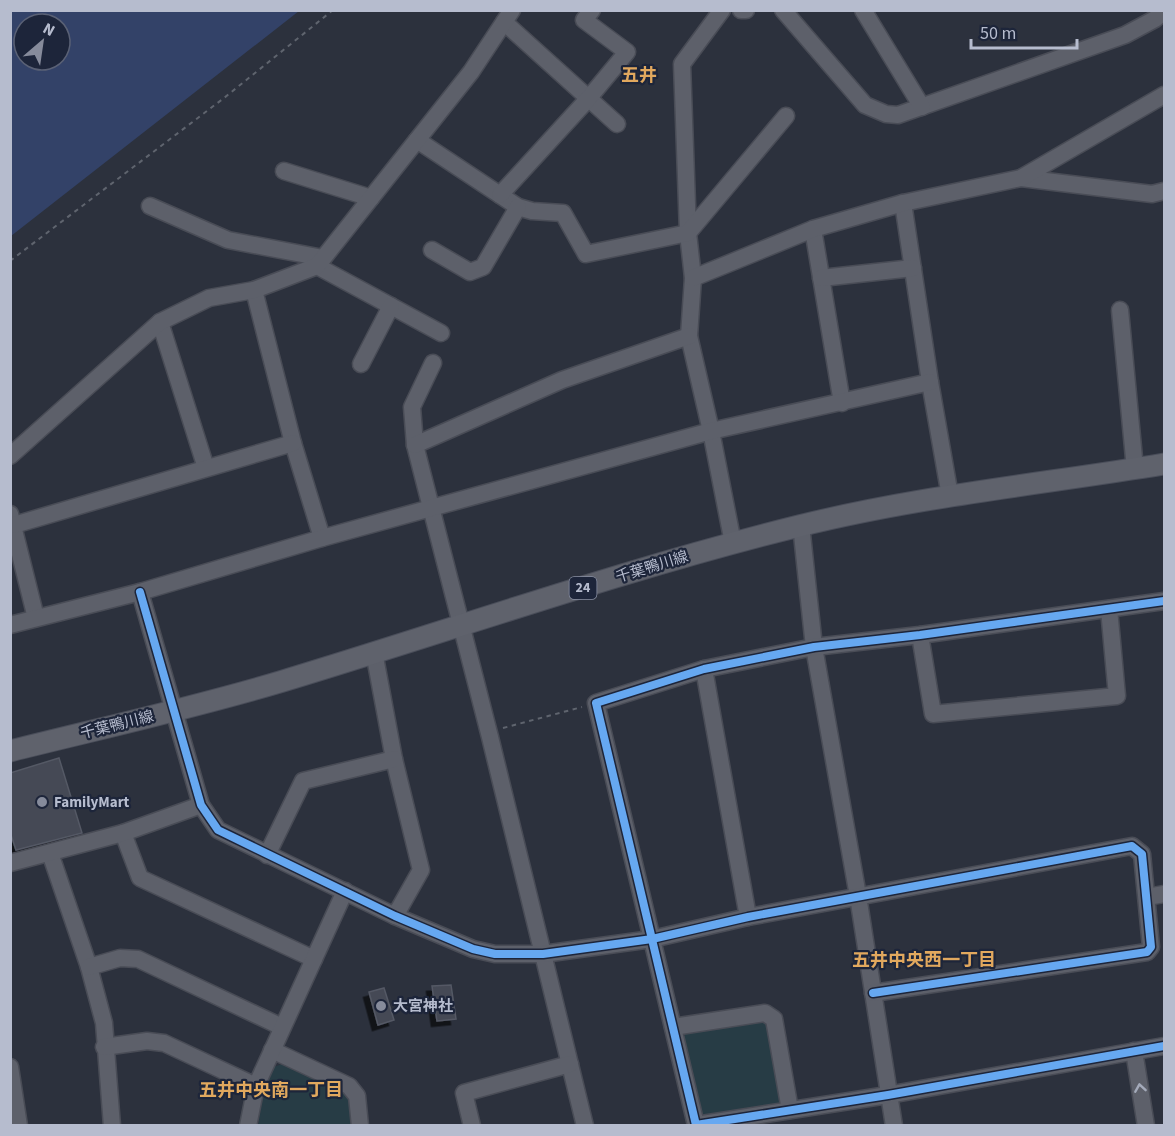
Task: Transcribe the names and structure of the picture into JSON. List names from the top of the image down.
{
  "streets": {
    "main road": ["千葉鴨川線", "24"]
  },
  "districts": ["五井", "五井中央西一丁目", "五井中央南一丁目"],
  "places": ["FamilyMart", "大宮神社"],
  "scale_bar": "50 m",
  "north": "top right"
}
